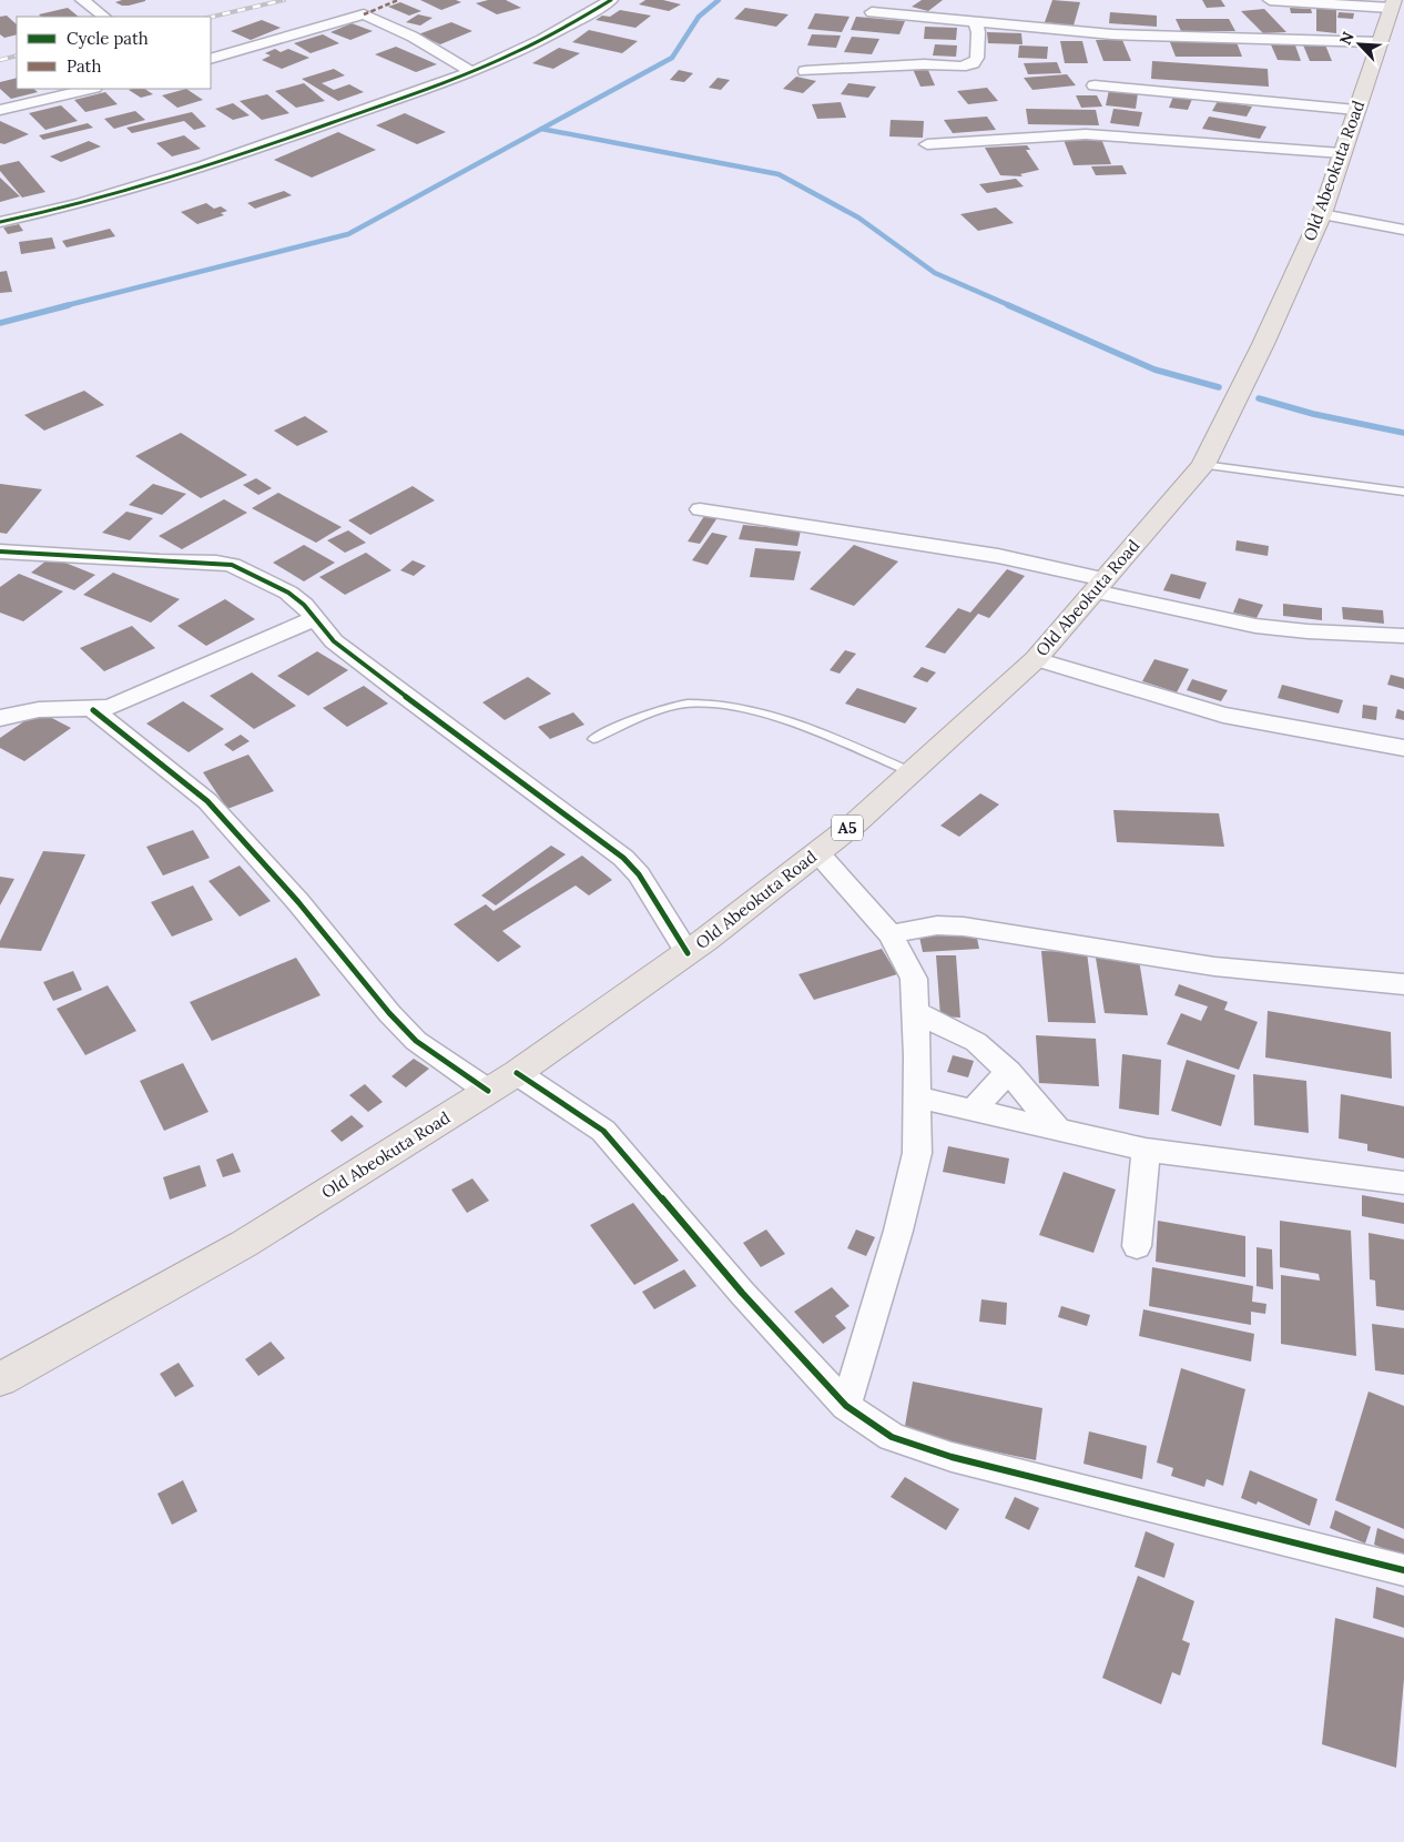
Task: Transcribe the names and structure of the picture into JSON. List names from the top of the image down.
{
  "streets": {
    "highway": ["Old Abeokuta Road", "A5"]
  },
  "legend": ["Cycle path", "Path"],
  "north": "top left"
}
